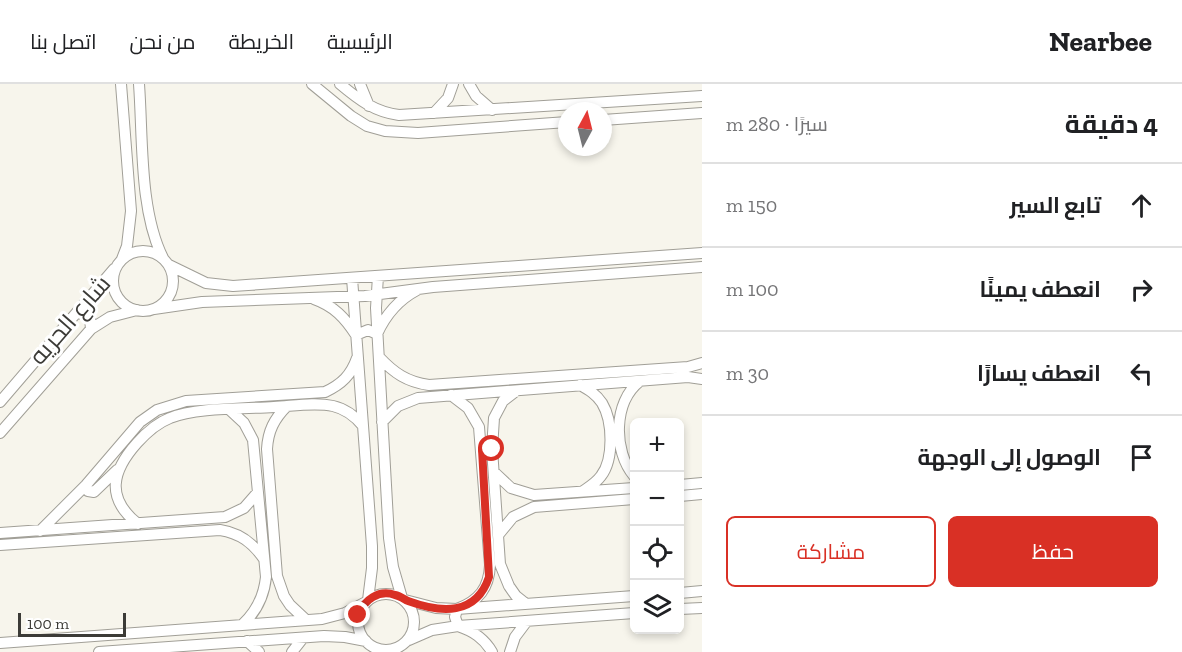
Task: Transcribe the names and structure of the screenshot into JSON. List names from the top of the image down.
{
  "streets": {
    "street": ["شارع الحريه"]
  },
  "scale_bar": "100 m",
  "north": "top",
  "page": {
    "header": "Nearbee",
    "nav": [
      "الرئيسية",
      "الخريطة",
      "من نحن",
      "اتصل بنا"
    ],
    "heading": ["4 دقيقة", "سيرًا · 280 m"],
    "list": [
      ["تابع السير", "150 m"],
      ["انعطف يمينًا", "100 m"],
      ["انعطف يسارًا", "30 m"],
      "الوصول إلى الوجهة"
    ],
    "map_buttons": ["+", "−"],
    "buttons": ["حفظ", "مشاركة"],
    "scale": "100 m"
  }
}
